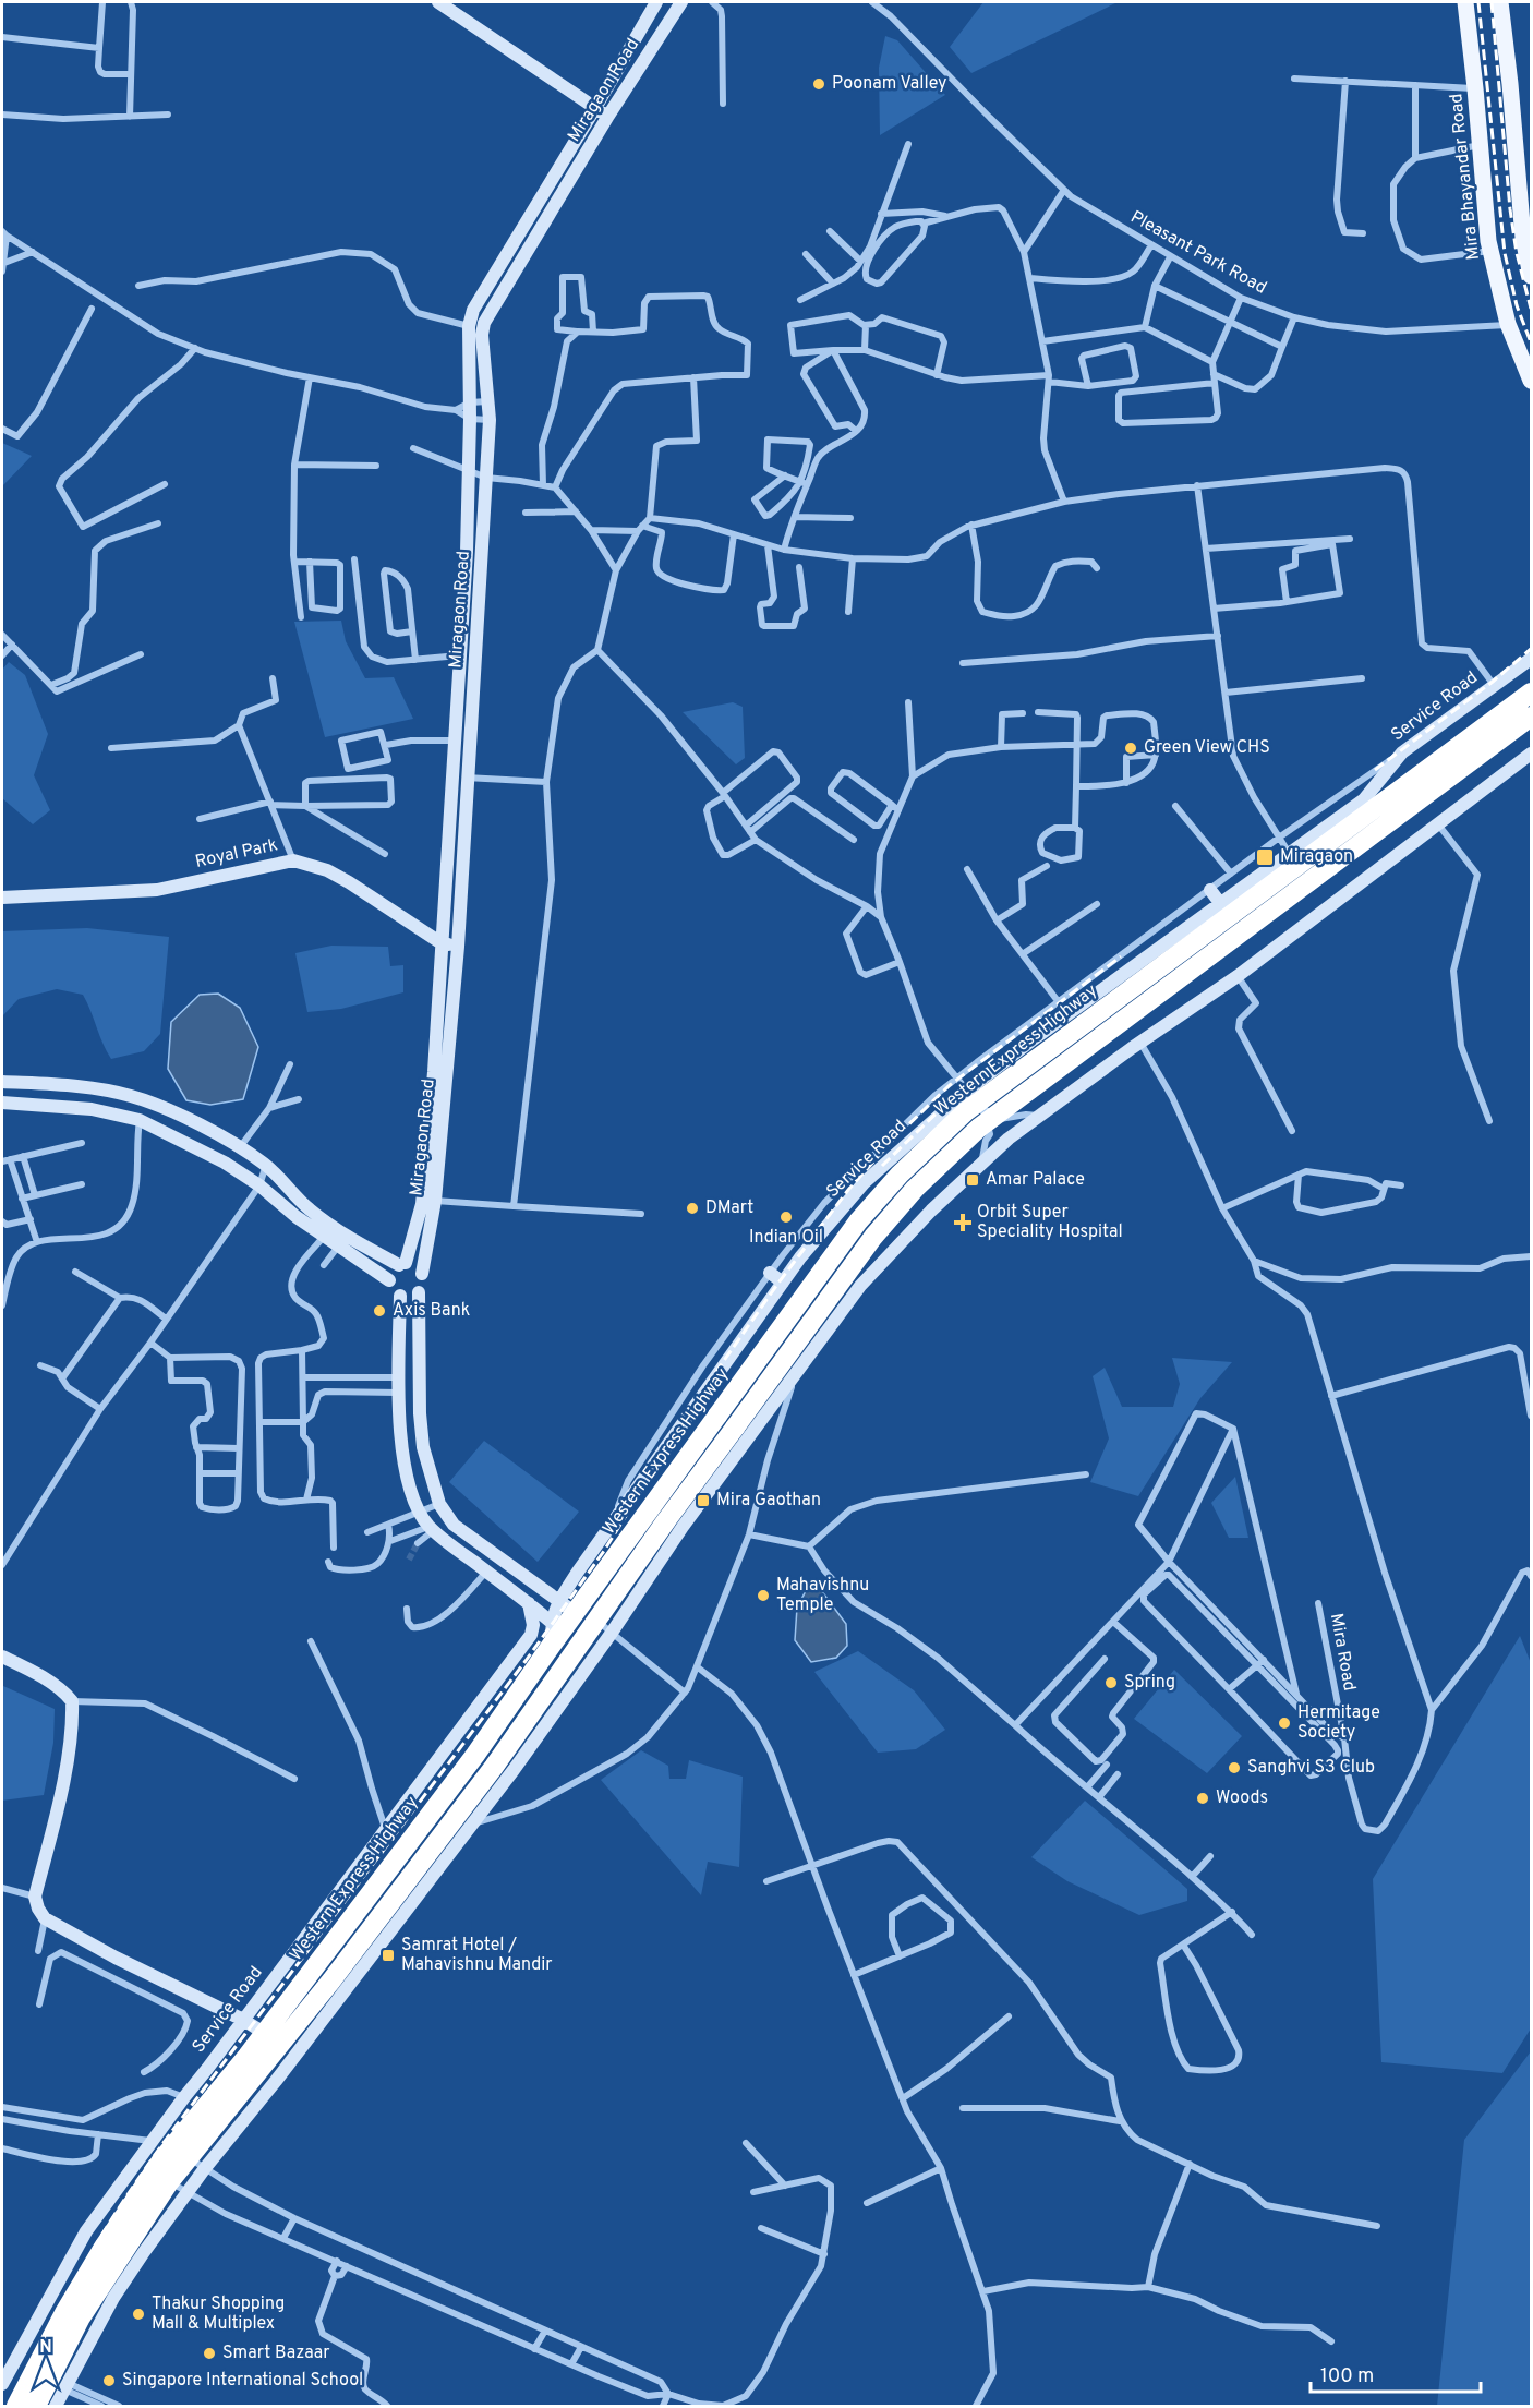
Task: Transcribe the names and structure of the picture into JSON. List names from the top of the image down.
{
  "streets": {
    "highway": ["Western Express Highway"],
    "main road": [
      "Miragaon Road",
      "Mira Bhayandar Road",
      "Service Road",
      "Royal Park"
    ],
    "street": ["Pleasant Park Road", "Mira Road"]
  },
  "crossings": [
    ["Miragaon Road", "Royal Park"],
    ["Mira Bhayandar Road", "Pleasant Park Road"]
  ],
  "places": {
    "other": [
      "Poonam Valley",
      "Green View CHS",
      "DMart",
      "Indian Oil",
      "Axis Bank",
      "Mahavishnu Temple",
      "Spring",
      "Hermitage Society",
      "Sanghvi S3 Club",
      "Woods",
      "Thakur Shopping Mall & Multiplex",
      "Smart Bazaar",
      "Singapore International School"
    ],
    "transit": [
      "Miragaon",
      "Amar Palace",
      "Mira Gaothan",
      "Samrat Hotel / Mahavishnu Mandir"
    ],
    "health": ["Orbit Super Speciality Hospital"]
  },
  "scale_bar": "100 m",
  "north": "top"
}
